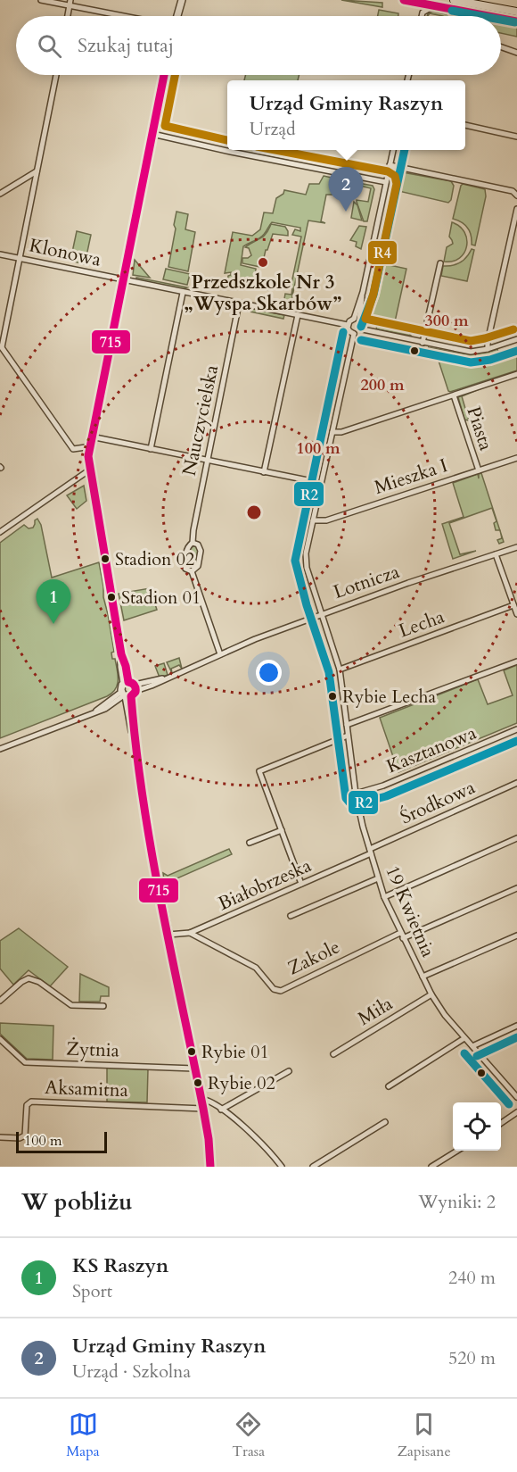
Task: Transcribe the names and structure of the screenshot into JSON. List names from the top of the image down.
{
  "streets": {
    "street": [
      "Klonowa",
      "Nauczycielska",
      "Piasta",
      "Mieszka I",
      "Lotnicza",
      "Lecha",
      "Kasztanowa",
      "Środkowa",
      "Białobrzeska",
      "19 Kwietnia",
      "Zakole",
      "Miła",
      "Żytnia",
      "Aksamitna"
    ]
  },
  "crossings": [
    ["Klonowa", "Nauczycielska"],
    ["Klonowa", "19 Kwietnia"],
    ["Nauczycielska", "Lotnicza"],
    ["Piasta", "Mieszka I"],
    ["Mieszka I", "19 Kwietnia"],
    ["Lotnicza", "19 Kwietnia"],
    ["Lecha", "19 Kwietnia"],
    ["Kasztanowa", "19 Kwietnia"],
    ["Środkowa", "Białobrzeska"],
    ["Środkowa", "19 Kwietnia"],
    ["Białobrzeska", "19 Kwietnia"],
    ["Białobrzeska", "Zakole"],
    ["19 Kwietnia", "Zakole"],
    ["19 Kwietnia", "Miła"]
  ],
  "places": [
    "Przedszkole Nr 3 „Wyspa Skarbów”",
    "Stadion 02",
    "Stadion 01",
    "Rybie Lecha",
    "Rybie 01",
    "Rybie 02"
  ],
  "lines": ["transit line 715", "transit line R2", "transit line R4"],
  "scale_bar": "100 m",
  "page": {
    "search": "Szukaj tutaj",
    "popup": ["Urząd Gminy Raszyn", "Urząd"],
    "pins": ["2", "1"],
    "scale": "100 m",
    "heading": ["W pobliżu", "Wyniki: 2"],
    "list": [
      {
        "mark": "1",
        "name": "KS Raszyn",
        "note": "Sport",
        "value": "240 m"
      },
      {
        "mark": "2",
        "name": "Urząd Gminy Raszyn",
        "note": "Urząd · Szkolna",
        "value": "520 m"
      }
    ],
    "nav": ["Mapa", "Trasa", "Zapisane"]
  },
  "rings": ["300 m", "200 m", "100 m"]
}
